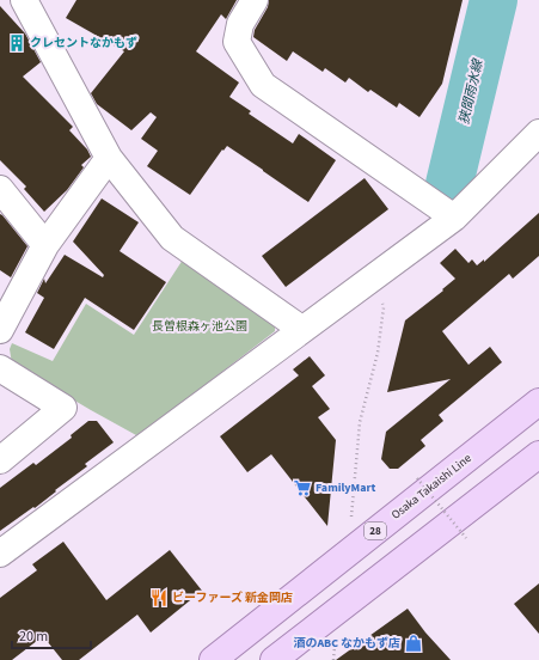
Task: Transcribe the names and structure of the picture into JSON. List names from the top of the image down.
{
  "streets": {
    "main road": ["Osaka Takaishi Line", "28"]
  },
  "water": ["狭間雨水線"],
  "parks": ["長曽根森ヶ池公園"],
  "places": {
    "building": ["クレセントなかもず"],
    "supermarket": ["FamilyMart"],
    "restaurant": ["ビーファーズ 新金岡店"],
    "shop": ["酒のABC なかもず店"]
  },
  "scale_bar": "20 m"
}
